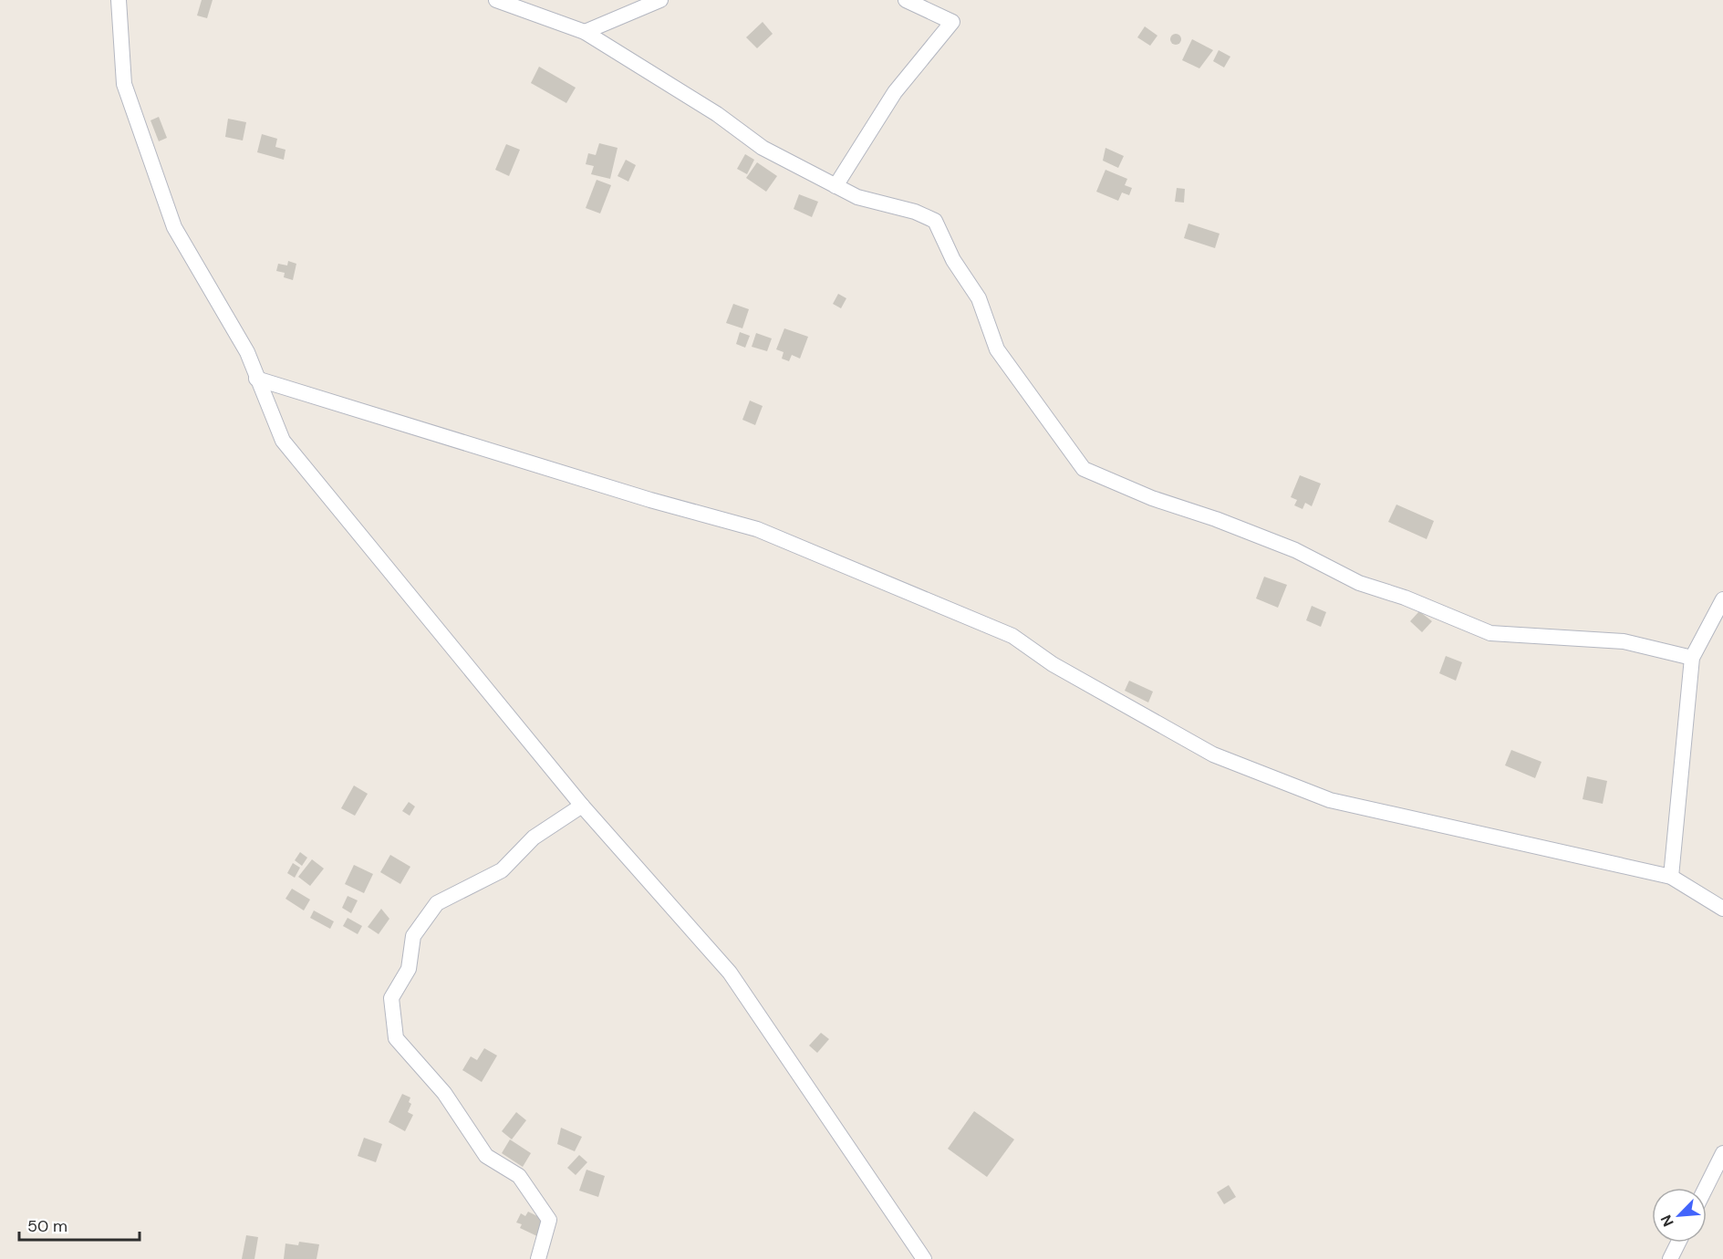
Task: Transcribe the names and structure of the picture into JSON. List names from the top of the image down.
{
  "scale_bar": "50 m",
  "north": "bottom left"
}
